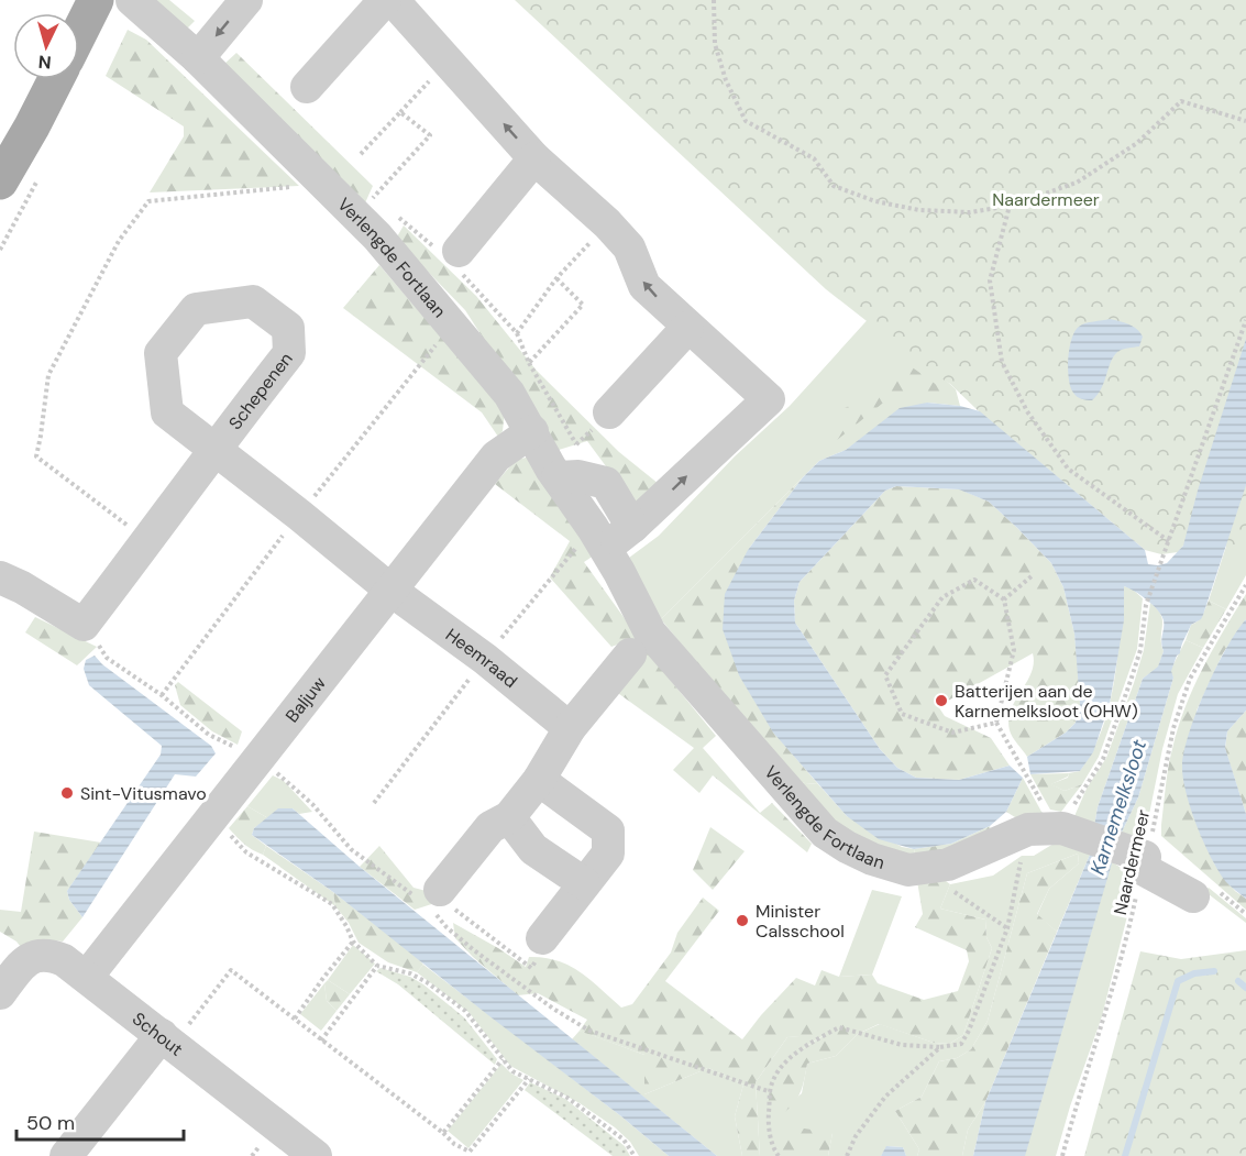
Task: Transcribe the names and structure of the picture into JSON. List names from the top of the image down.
{
  "streets": {
    "street": [
      "Verlengde Fortlaan",
      "Schepenen",
      "Heemraad",
      "Baljuw",
      "Schout"
    ],
    "path": ["Naardermeer"]
  },
  "crossings": [
    ["Verlengde Fortlaan", "Baljuw"],
    ["Verlengde Fortlaan", "Naardermeer"],
    ["Schepenen", "Heemraad"],
    ["Schepenen", "Baljuw"],
    ["Heemraad", "Baljuw"],
    ["Baljuw", "Schout"]
  ],
  "water": ["Karnemelksloot"],
  "parks": ["Naardermeer"],
  "places": ["Batterijen aan de Karnemelksloot (OHW)", "Sint-Vitusmavo", "Minister Calsschool"],
  "scale_bar": "50 m",
  "north": "bottom"
}
